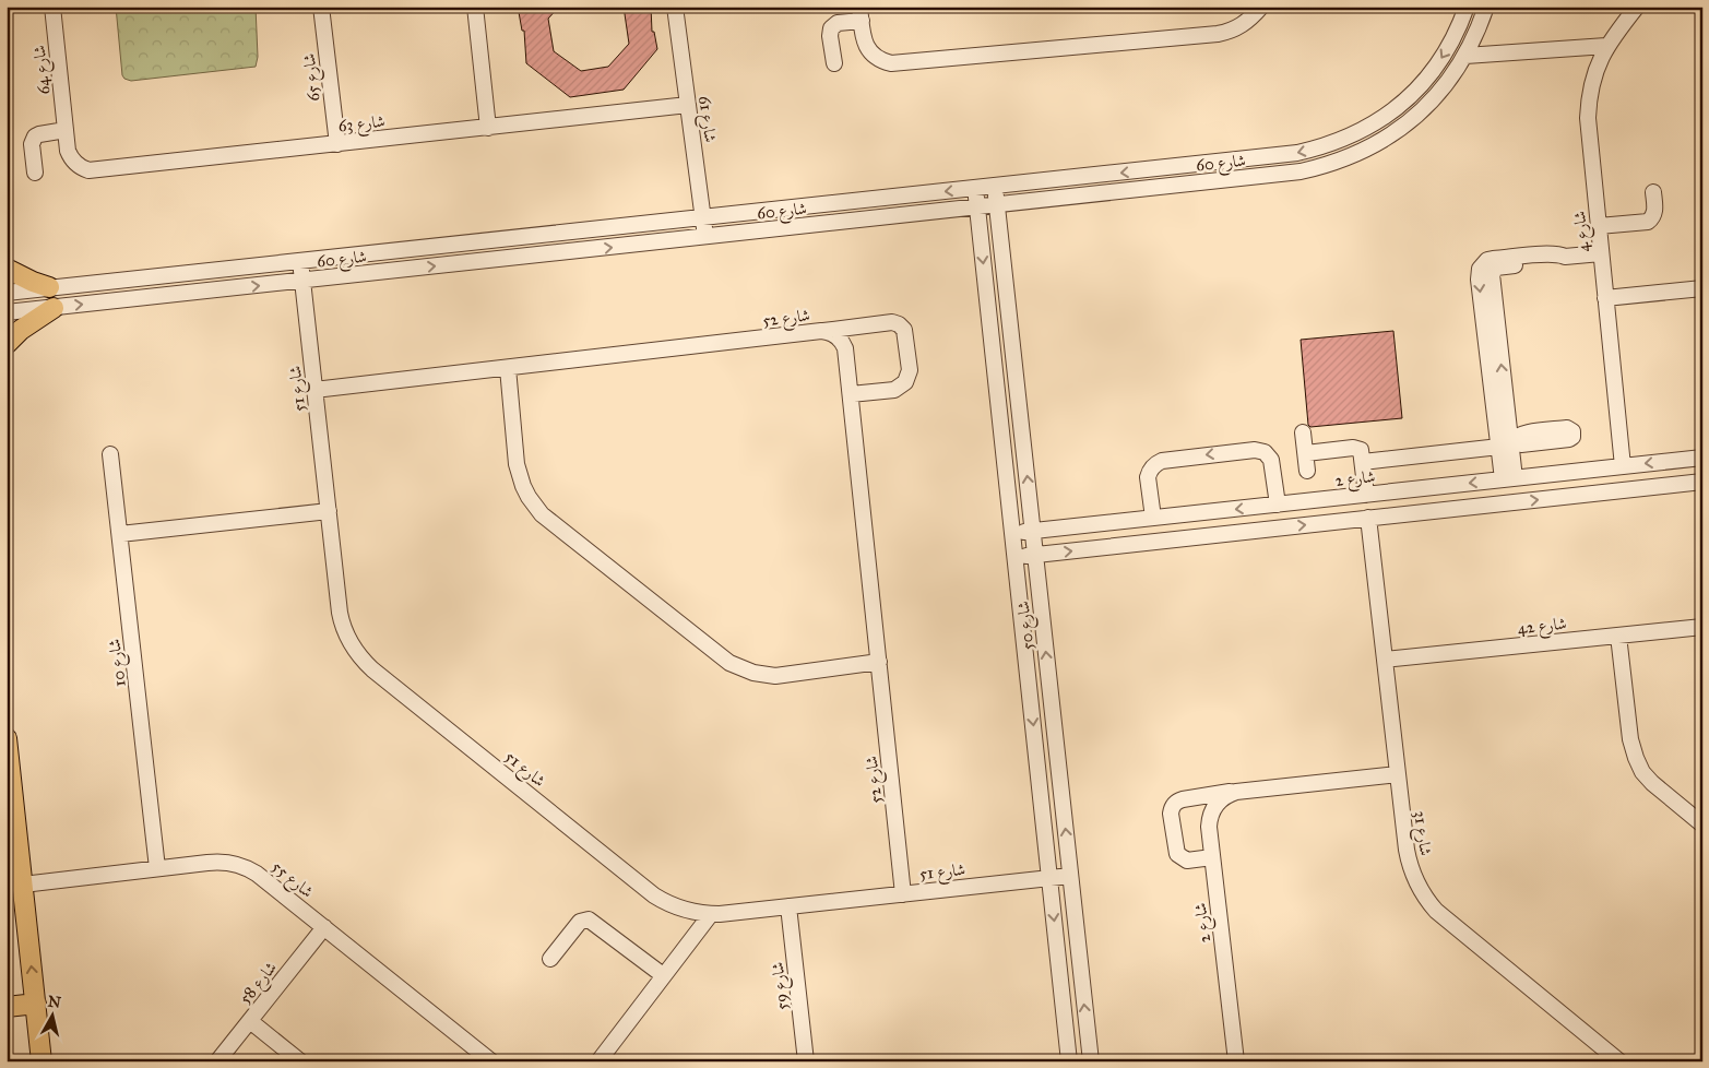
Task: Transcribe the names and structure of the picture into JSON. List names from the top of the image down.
{
  "streets": {
    "street": [
      "شارع 64",
      "شارع 65",
      "شارع 61",
      "شارع 63",
      "شارع 60",
      "شارع 4",
      "شارع 52",
      "شارع 51",
      "شارع 2",
      "شارع 50",
      "شارع 42",
      "شارع 10",
      "شارع 31",
      "شارع 55",
      "شارع 58",
      "شارع 59"
    ]
  },
  "crossings": [
    ["شارع 64", "شارع 63"],
    ["شارع 65", "شارع 63"],
    ["شارع 61", "شارع 63"],
    ["شارع 61", "شارع 60"],
    ["شارع 60", "شارع 51"],
    ["شارع 60", "شارع 50"],
    ["شارع 4", "شارع 2"],
    ["شارع 52", "شارع 51"],
    ["شارع 51", "شارع 50"],
    ["شارع 51", "شارع 59"],
    ["شارع 2", "شارع 50"],
    ["شارع 42", "شارع 31"],
    ["شارع 10", "شارع 55"],
    ["شارع 55", "شارع 58"]
  ],
  "north": "top"
}
